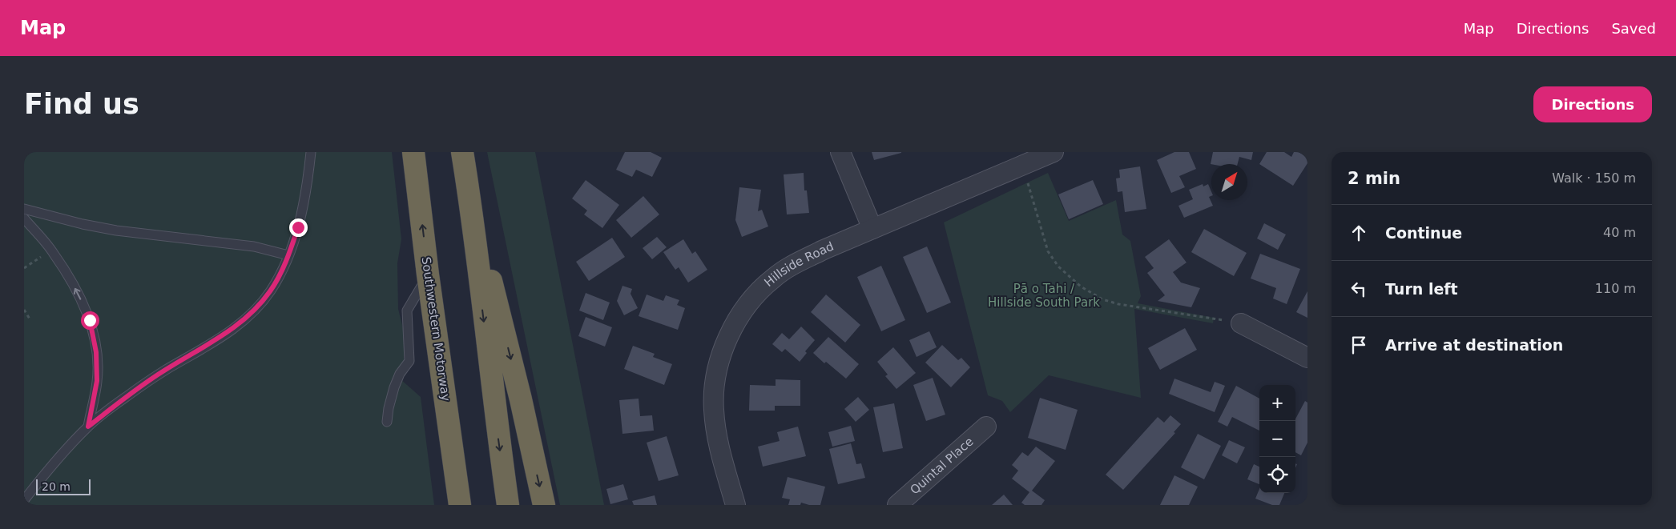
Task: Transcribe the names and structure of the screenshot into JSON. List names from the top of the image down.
{
  "streets": {
    "highway": ["Southwestern Motorway"],
    "street": ["Hillside Road", "Quintal Place"]
  },
  "parks": ["Pā o Tahi / Hillside South Park"],
  "scale_bar": "20 m",
  "north": "top right",
  "page": {
    "header": "Map",
    "nav": ["Map", "Directions", "Saved"],
    "buttons": "Directions",
    "title": "Find us",
    "heading": ["2 min", "Walk · 150 m"],
    "list": [
      ["Continue", "40 m"],
      ["Turn left", "110 m"],
      "Arrive at destination"
    ],
    "map_buttons": ["+", "−"],
    "scale": "20 m"
  }
}
